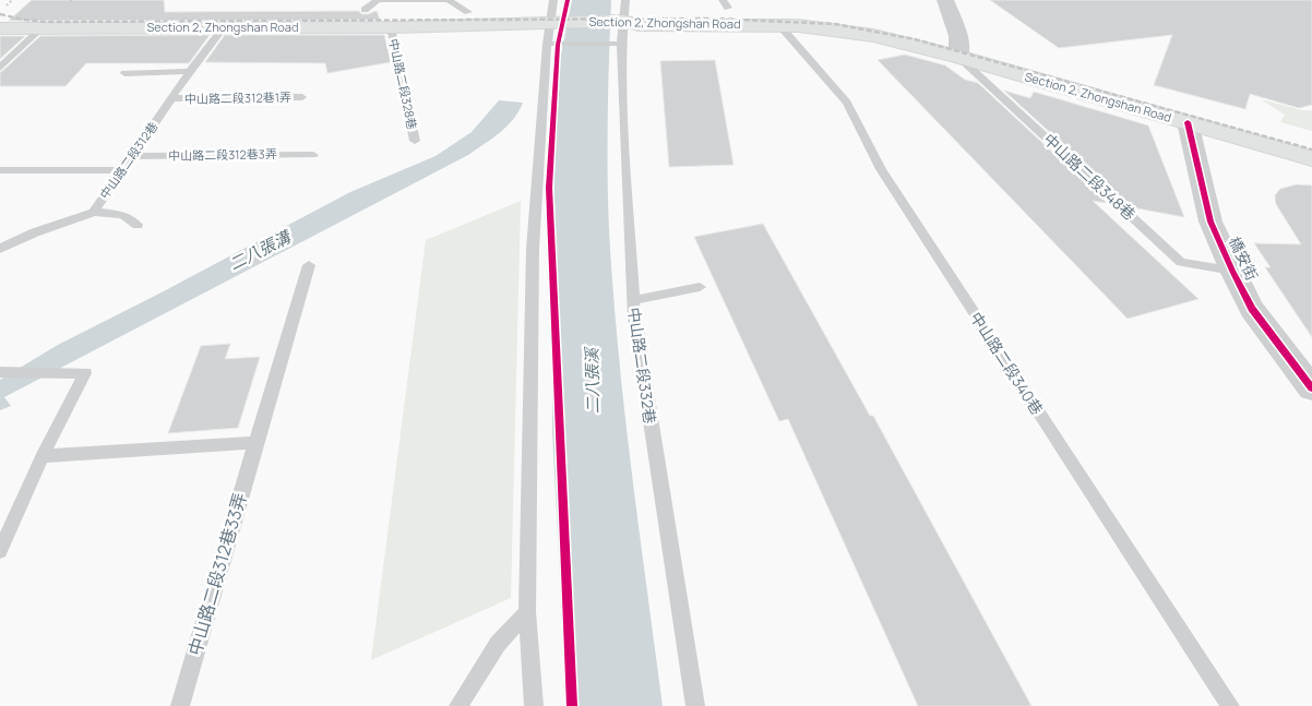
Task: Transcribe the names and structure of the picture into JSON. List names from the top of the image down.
{
  "streets": {
    "main road": ["Section 2, Zhongshan Road"],
    "street": ["橋安街"],
    "lane": [
      "中山路二段328巷",
      "中山路二段312巷1弄",
      "中山路二段312巷3弄",
      "中山路二段312巷",
      "中山路二段348巷",
      "中山路二段340巷",
      "中山路二段332巷",
      "中山路二段312巷33弄"
    ]
  },
  "crossings": [
    ["Section 2, Zhongshan Road", "中山路二段328巷"],
    ["Section 2, Zhongshan Road", "中山路二段312巷"],
    ["Section 2, Zhongshan Road", "中山路二段348巷"],
    ["Section 2, Zhongshan Road", "橋安街"],
    ["Section 2, Zhongshan Road", "中山路二段340巷"],
    ["Section 2, Zhongshan Road", "中山路二段332巷"],
    ["中山路二段312巷1弄", "中山路二段312巷"],
    ["中山路二段312巷3弄", "中山路二段312巷"],
    ["中山路二段348巷", "橋安街"]
  ],
  "water": ["二八張溝", "二八張溪"]
}
